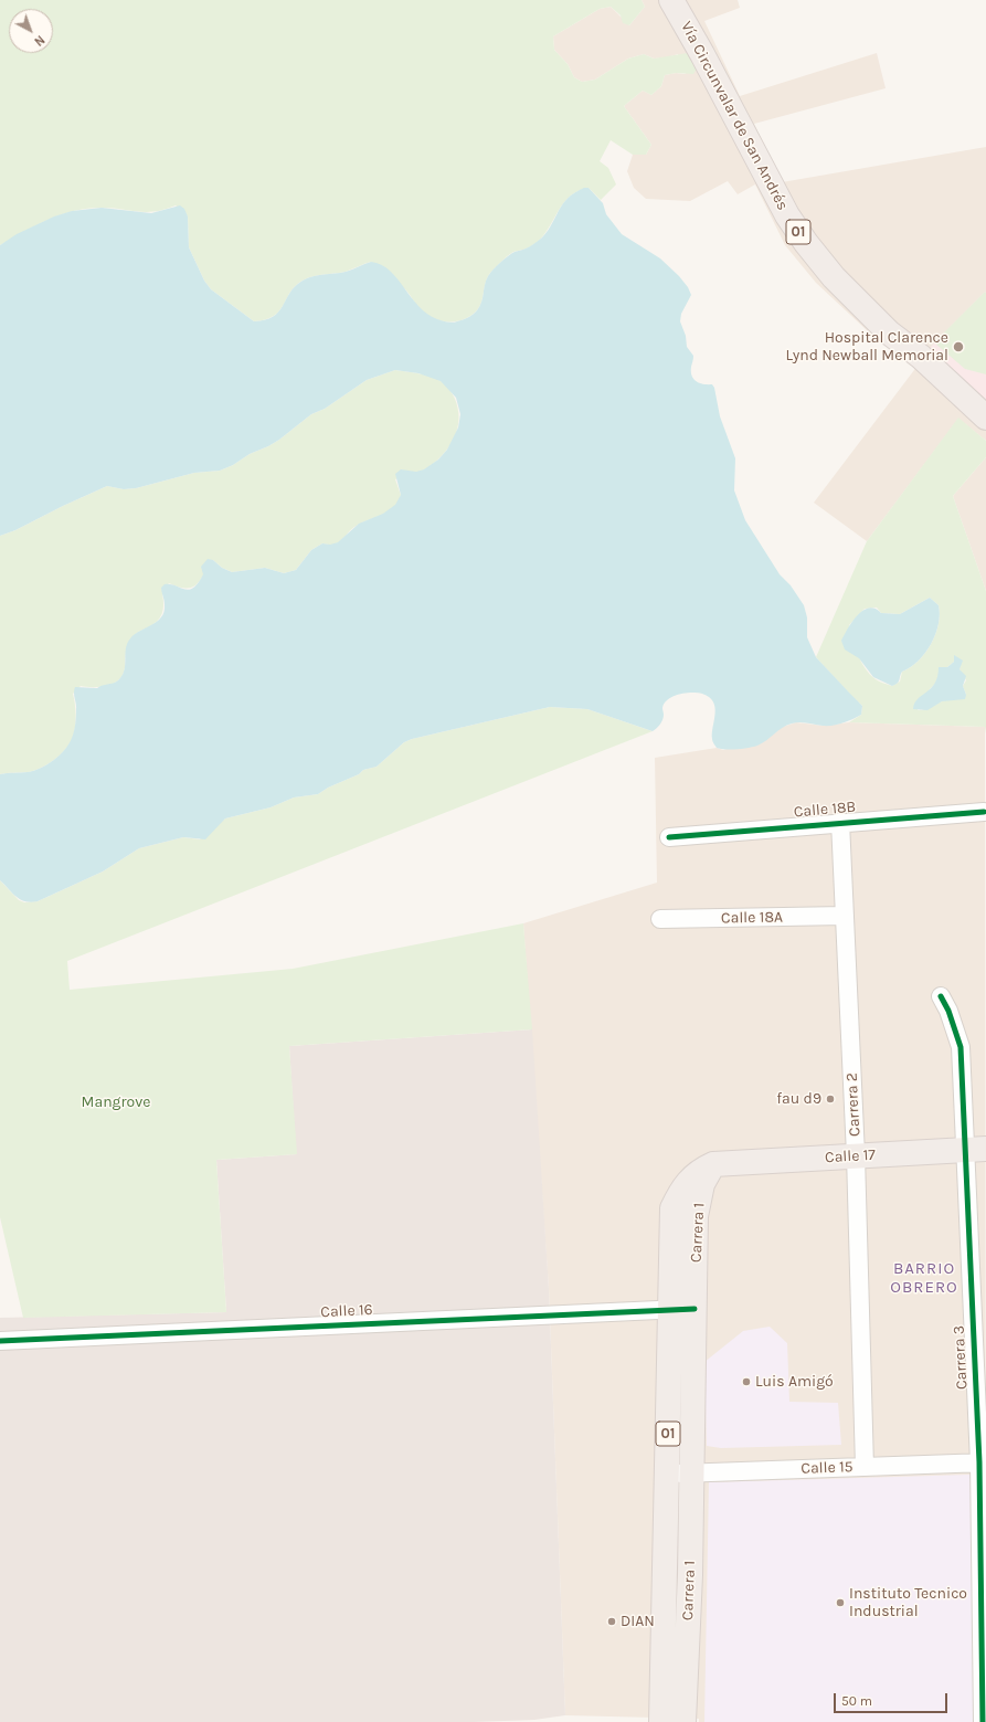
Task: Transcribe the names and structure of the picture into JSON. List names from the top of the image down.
{
  "streets": {
    "highway": [
      "Vía Circunvalar de San Andrés",
      "01",
      "Calle 17",
      "Carrera 1"
    ],
    "street": [
      "Calle 18B",
      "Calle 18A",
      "Carrera 2",
      "Calle 16",
      "Carrera 3",
      "Calle 15"
    ]
  },
  "crossings": [
    ["Calle 18B", "Carrera 2"],
    ["Calle 18A", "Carrera 2"],
    ["Carrera 2", "Calle 17"],
    ["Carrera 2", "Calle 15"],
    ["Calle 17", "Carrera 1"],
    ["Calle 17", "Carrera 3"],
    ["Carrera 1", "Calle 16"],
    ["Carrera 1", "Calle 15"],
    ["Carrera 3", "Calle 15"]
  ],
  "districts": ["BARRIO OBRERO"],
  "parks": ["Mangrove"],
  "places": [
    "Hospital Clarence Lynd Newball Memorial",
    "fau d9",
    "Luis Amigó",
    "Instituto Tecnico Industrial",
    "DIAN"
  ],
  "scale_bar": "50 m",
  "north": "bottom right"
}
